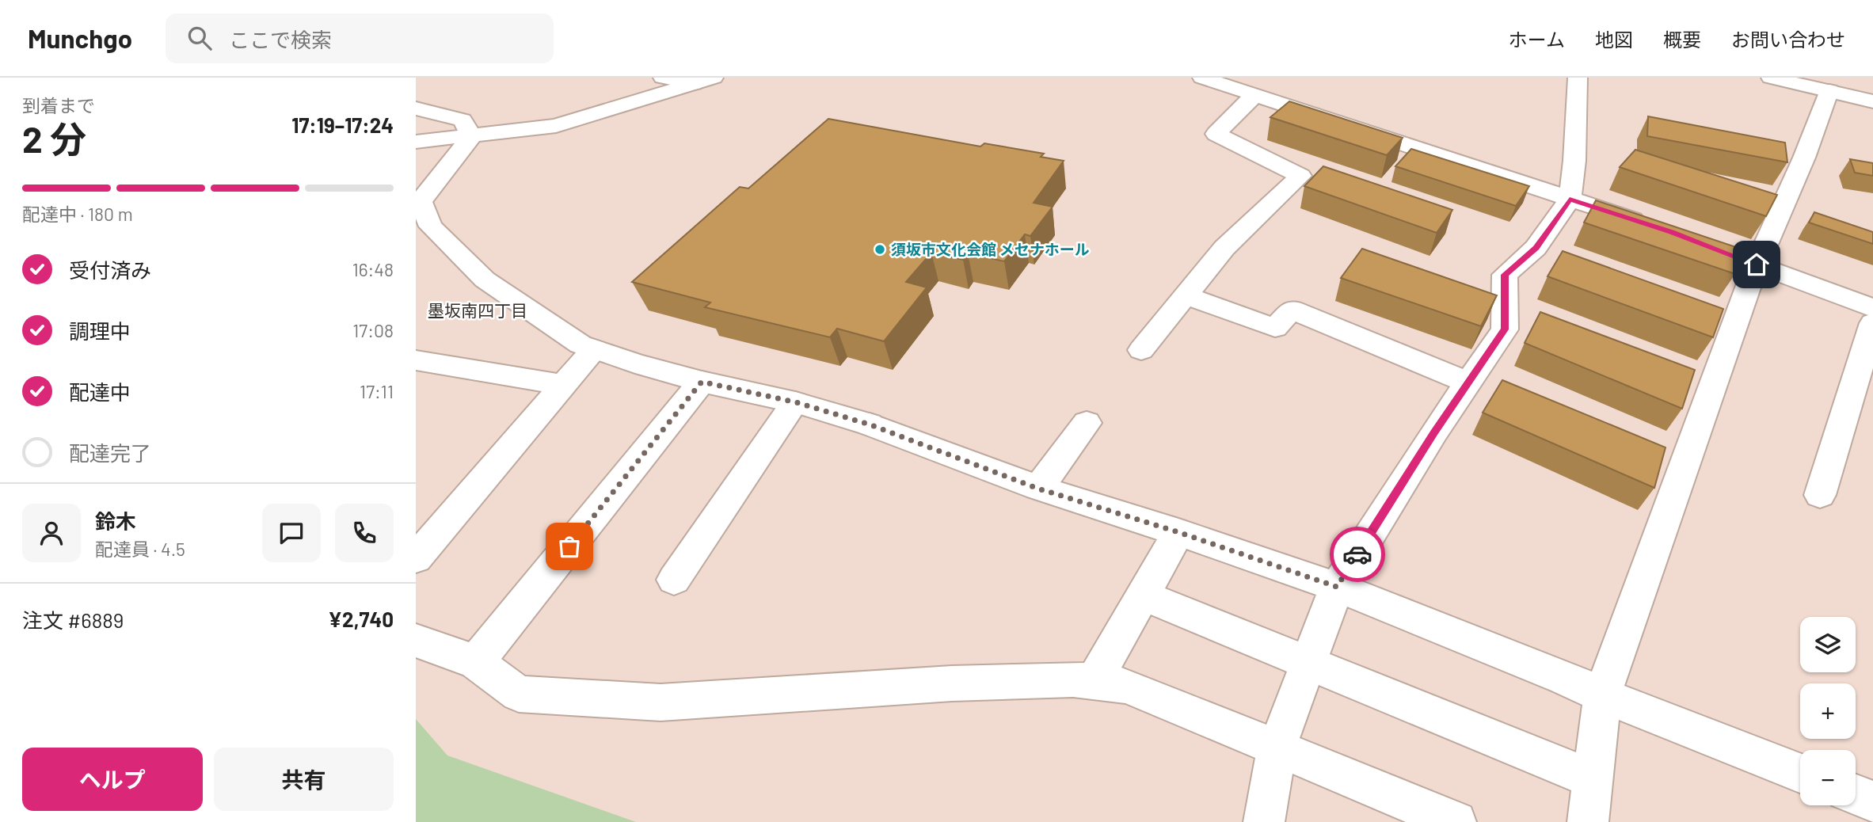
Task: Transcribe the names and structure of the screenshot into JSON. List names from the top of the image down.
{
  "districts": ["墨坂南四丁目"],
  "places": ["須坂市文化会館 メセナホール"],
  "page": {
    "header": "Munchgo",
    "search": "ここで検索",
    "nav": [
      "ホーム",
      "地図",
      "概要",
      "お問い合わせ"
    ],
    "heading": ["2 分", "到着まで", "17:19–17:24"],
    "panel": [
      "鈴木",
      "配達員 · 4.5",
      "注文 #6889",
      "¥2,740"
    ],
    "bar": "配達中 · 180 m",
    "list": [
      ["受付済み", "16:48"],
      ["調理中", "17:08"],
      ["配達中", "17:11"],
      "配達完了"
    ],
    "map_buttons": ["+", "−"],
    "buttons": ["ヘルプ", "共有"]
  }
}
